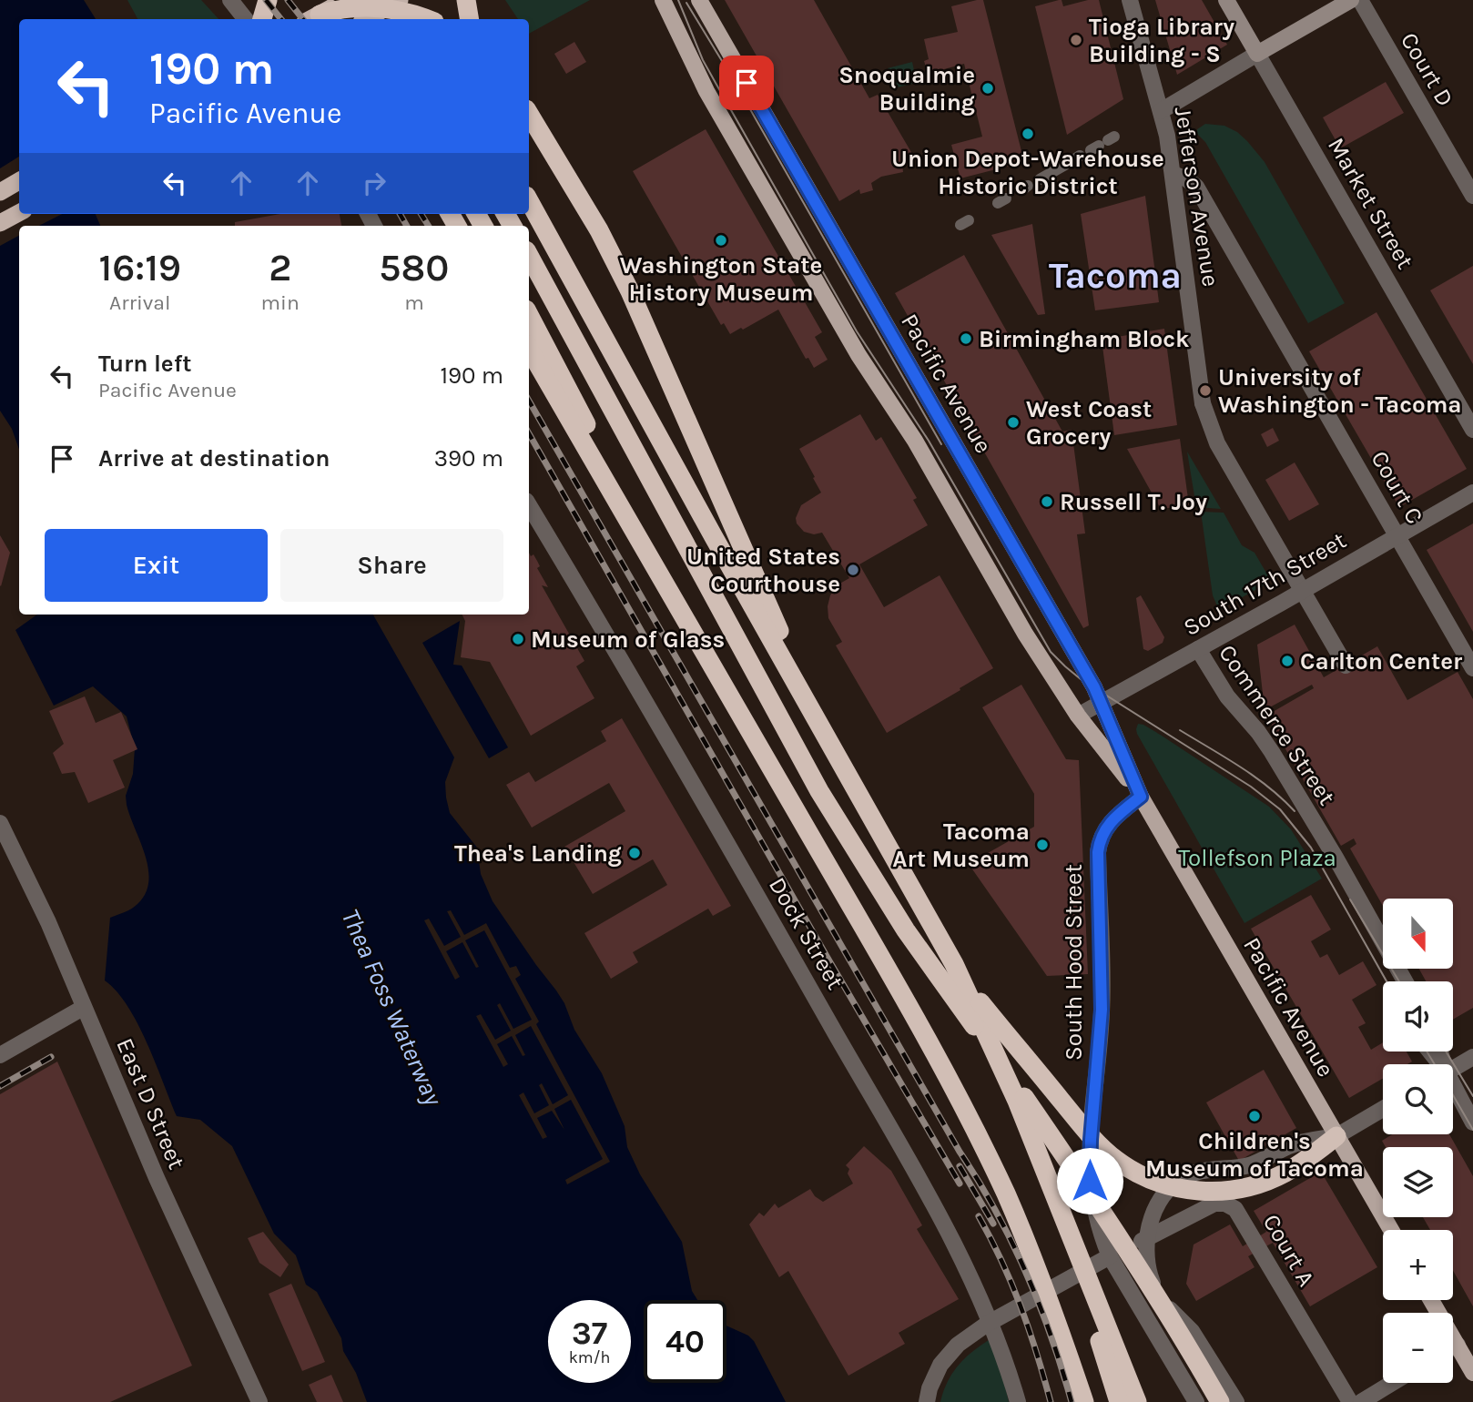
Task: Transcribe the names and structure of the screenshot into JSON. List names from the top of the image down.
{
  "streets": {
    "main road": ["Market Street", "Pacific Avenue"],
    "street": [
      "Court D",
      "Jefferson Avenue",
      "Court C",
      "South 17th Street",
      "Commerce Street",
      "Dock Street",
      "South Hood Street",
      "East D Street",
      "Court A"
    ]
  },
  "crossings": [
    ["Jefferson Avenue", "Court C"],
    ["Jefferson Avenue", "South 17th Street"],
    ["Pacific Avenue", "South 17th Street"],
    ["Pacific Avenue", "South Hood Street"],
    ["Court C", "South 17th Street"],
    ["South 17th Street", "Commerce Street"]
  ],
  "districts": ["Tacoma"],
  "water": ["Thea Foss Waterway"],
  "parks": ["Tollefson Plaza"],
  "places": [
    "Tioga Library Building - S",
    "Snoqualmie Building",
    "Union Depot-Warehouse Historic District",
    "Washington State History Museum",
    "Birmingham Block",
    "University of Washington - Tacoma",
    "West Coast Grocery",
    "Russell T. Joy",
    "United States Courthouse",
    "Museum of Glass",
    "Carlton Center",
    "Tacoma Art Museum",
    "Thea's Landing",
    "Children's Museum of Tacoma"
  ],
  "north": "bottom",
  "page": {
    "turn": ["190 m", "Pacific Avenue"],
    "eta": [
      "16:19",
      "Arrival",
      "2",
      "min",
      "580",
      "m"
    ],
    "list": [
      {
        "name": "Turn left",
        "note": "Pacific Avenue",
        "value": "190 m"
      },
      {
        "name": "Arrive at destination",
        "value": "390 m"
      }
    ],
    "buttons": ["Exit", "Share"],
    "map_buttons": ["+", "−"],
    "speed": "37 km/h",
    "limit": "40"
  }
}
